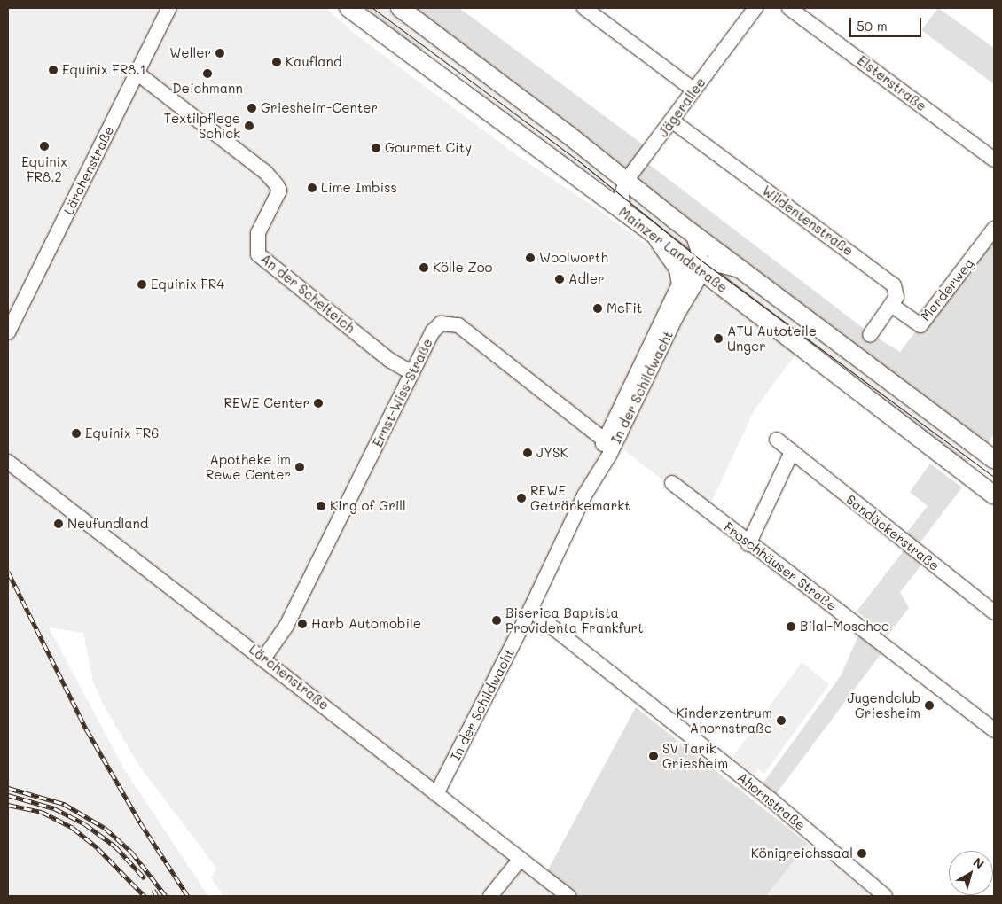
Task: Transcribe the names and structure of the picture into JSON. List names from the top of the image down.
{
  "streets": {
    "main road": ["Mainzer Landstraße"],
    "street": [
      "Elsterstraße",
      "Jägerallee",
      "Lärchenstraße",
      "Wildentenstraße",
      "Marderweg",
      "An der Schelteich",
      "In der Schildwacht",
      "Ernst-Wiss-Straße",
      "Sandäckerstraße",
      "Froschhäuser Straße",
      "Ahornstraße"
    ]
  },
  "crossings": [
    ["Jägerallee", "Wildentenstraße"],
    ["Jägerallee", "Mainzer Landstraße"],
    ["Lärchenstraße", "An der Schelteich"],
    ["Lärchenstraße", "In der Schildwacht"],
    ["Lärchenstraße", "Ernst-Wiss-Straße"],
    ["Wildentenstraße", "Marderweg"],
    ["Mainzer Landstraße", "In der Schildwacht"],
    ["An der Schelteich", "Ernst-Wiss-Straße"],
    ["In der Schildwacht", "Ernst-Wiss-Straße"],
    ["In der Schildwacht", "Ahornstraße"]
  ],
  "places": [
    "Weller",
    "Kaufland",
    "Equinix FR8.1",
    "Deichmann",
    "Griesheim-Center",
    "Textilpflege Schick",
    "Equinix FR8.2",
    "Gourmet City",
    "Lime Imbiss",
    "Woolworth",
    "Kölle Zoo",
    "Adler",
    "Equinix FR4",
    "McFit",
    "ATU Autoteile Unger",
    "REWE Center",
    "Equinix FR6",
    "JYSK",
    "Apotheke im Rewe Center",
    "REWE Getränkemarkt",
    "King of Grill",
    "Neufundland",
    "Biserica Baptista Providenta Frankfurt",
    "Harb Automobile",
    "Bilal-Moschee",
    "Jugendclub Griesheim",
    "Kinderzentrum Ahornstraße",
    "SV Tarik Griesheim",
    "Königreichssaal"
  ],
  "scale_bar": "50 m",
  "north": "top right"
}
